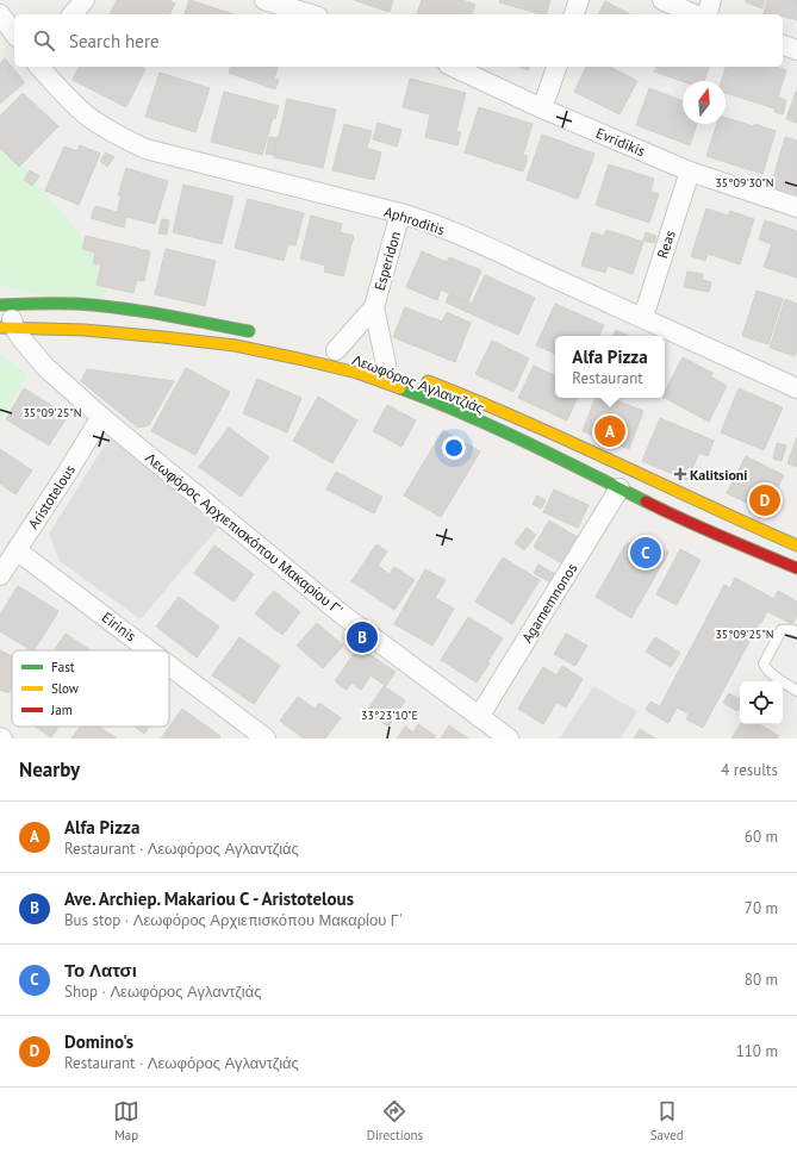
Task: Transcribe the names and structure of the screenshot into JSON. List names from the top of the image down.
{
  "streets": {
    "main road": ["Λεωφόρος Αγλαντζιάς"],
    "street": [
      "Evridikis",
      "Aphroditis",
      "Reas",
      "Esperidon",
      "Aristotelous",
      "Λεωφόρος Αρχιεπισκόπου Μακαρίου Γ'",
      "Agamemnonos",
      "Eirinis"
    ]
  },
  "crossings": [
    ["Evridikis", "Reas"],
    ["Aphroditis", "Reas"],
    ["Aphroditis", "Esperidon"],
    ["Λεωφόρος Αγλαντζιάς", "Λεωφόρος Αρχιεπισκόπου Μακαρίου Γ'"],
    ["Λεωφόρος Αγλαντζιάς", "Agamemnonos"],
    ["Aristotelous", "Λεωφόρος Αρχιεπισκόπου Μακαρίου Γ'"],
    ["Aristotelous", "Eirinis"],
    ["Λεωφόρος Αρχιεπισκόπου Μακαρίου Γ'", "Agamemnonos"]
  ],
  "places": {
    "health": ["Kalitsioni"]
  },
  "legend": ["Fast", "Slow", "Jam"],
  "north": "top",
  "page": {
    "search": "Search here",
    "popup": ["Alfa Pizza", "Restaurant"],
    "pins": [
      "A",
      "D",
      "C",
      "B"
    ],
    "heading": ["Nearby", "4 results"],
    "list": [
      {
        "mark": "A",
        "name": "Alfa Pizza",
        "note": "Restaurant · Λεωφόρος Αγλαντζιάς",
        "value": "60 m"
      },
      {
        "mark": "B",
        "name": "Ave. Archiep. Makariou C - Aristotelous",
        "note": "Bus stop · Λεωφόρος Αρχιεπισκόπου Μακαρίου Γ'",
        "value": "70 m"
      },
      {
        "mark": "C",
        "name": "Το Λατσι",
        "note": "Shop · Λεωφόρος Αγλαντζιάς",
        "value": "80 m"
      },
      {
        "mark": "D",
        "name": "Domino's",
        "note": "Restaurant · Λεωφόρος Αγλαντζιάς",
        "value": "110 m"
      }
    ],
    "nav": ["Map", "Directions", "Saved"]
  },
  "coordinates": ["35°09'30\"N", "35°09'25\"N", "33°23'10\"E"]
}
